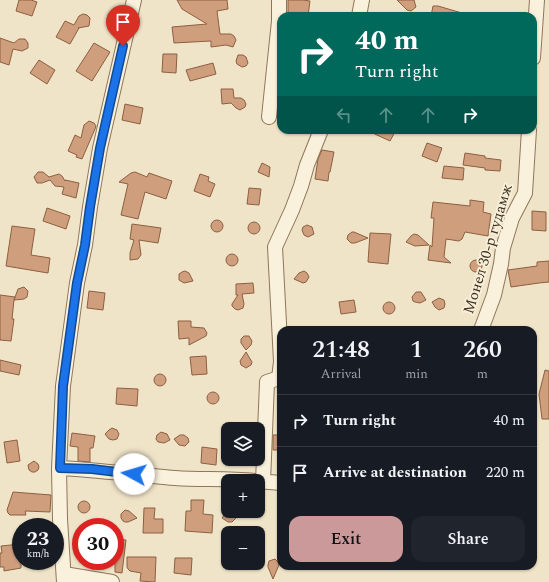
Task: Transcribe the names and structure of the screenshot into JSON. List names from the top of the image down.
{
  "streets": {
    "street": ["Монел 30-р гудамж"]
  },
  "page": {
    "turn": ["40 m", "Turn right"],
    "eta": [
      "21:48",
      "Arrival",
      "1",
      "min",
      "260",
      "m"
    ],
    "list": [
      {
        "name": "Turn right",
        "value": "40 m"
      },
      {
        "name": "Arrive at destination",
        "value": "220 m"
      }
    ],
    "map_buttons": ["+", "−"],
    "buttons": ["Exit", "Share"],
    "speed": "23 km/h",
    "limit": "30"
  }
}
